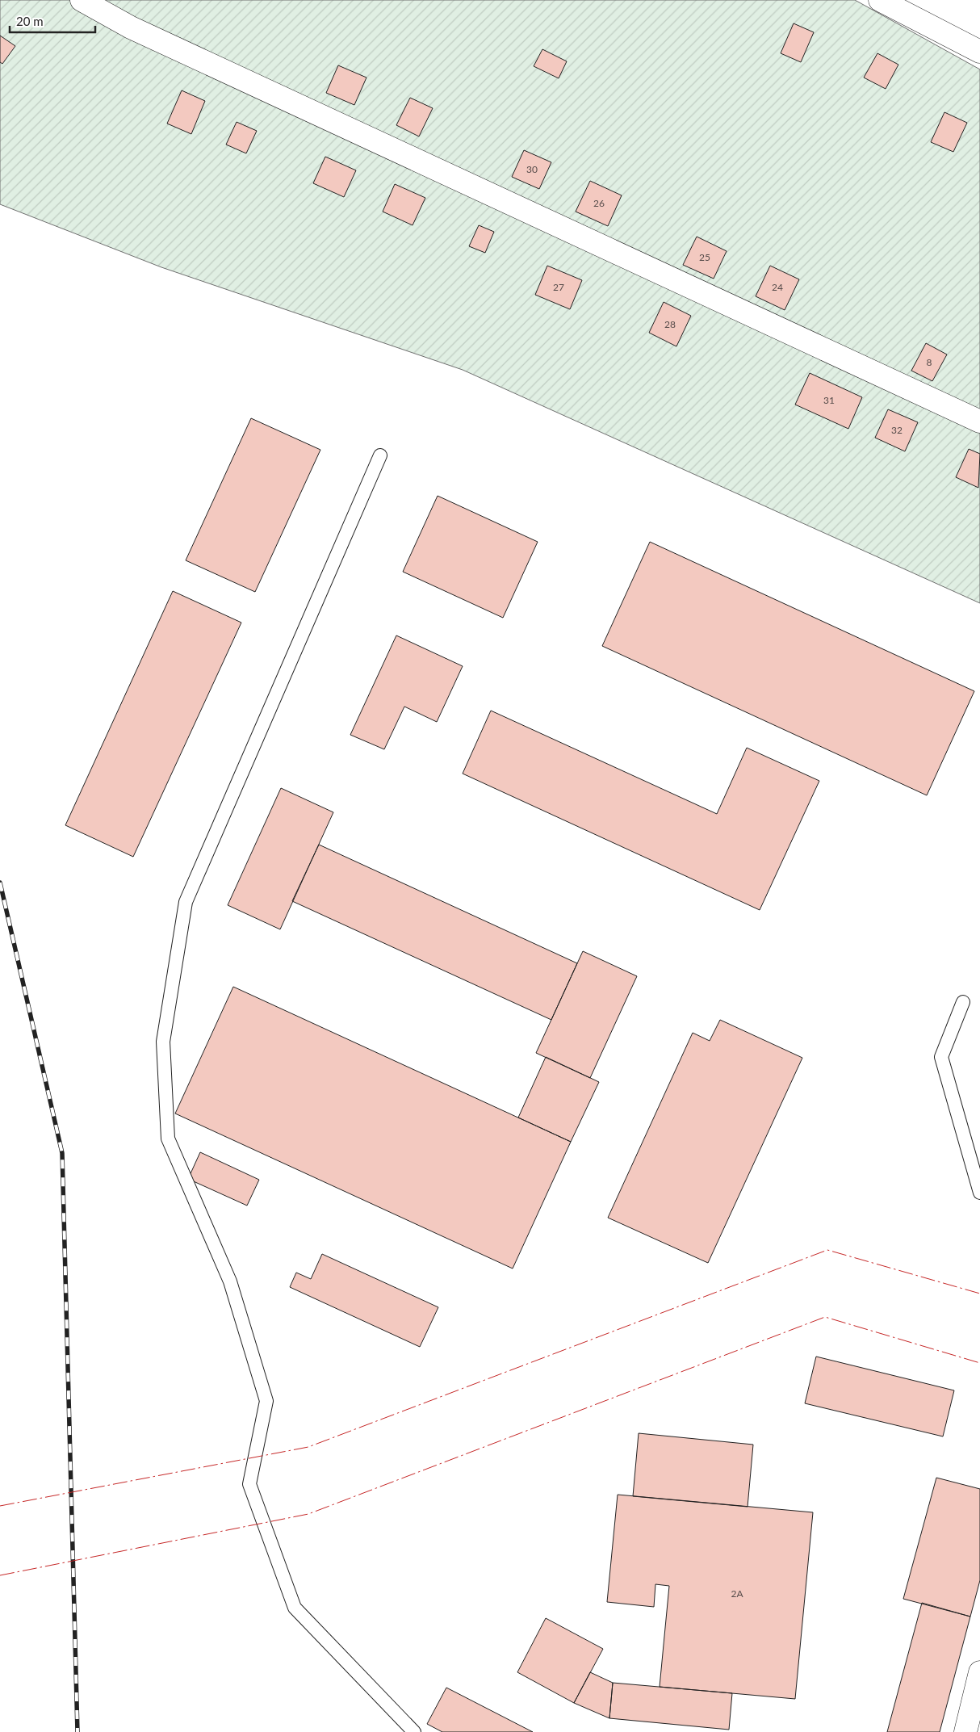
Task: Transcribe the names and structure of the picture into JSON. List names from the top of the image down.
{
  "house_numbers": [
    "30",
    "26",
    "25",
    "27",
    "24",
    "28",
    "8",
    "31",
    "32",
    "2А"
  ],
  "scale_bar": "20 m"
}
